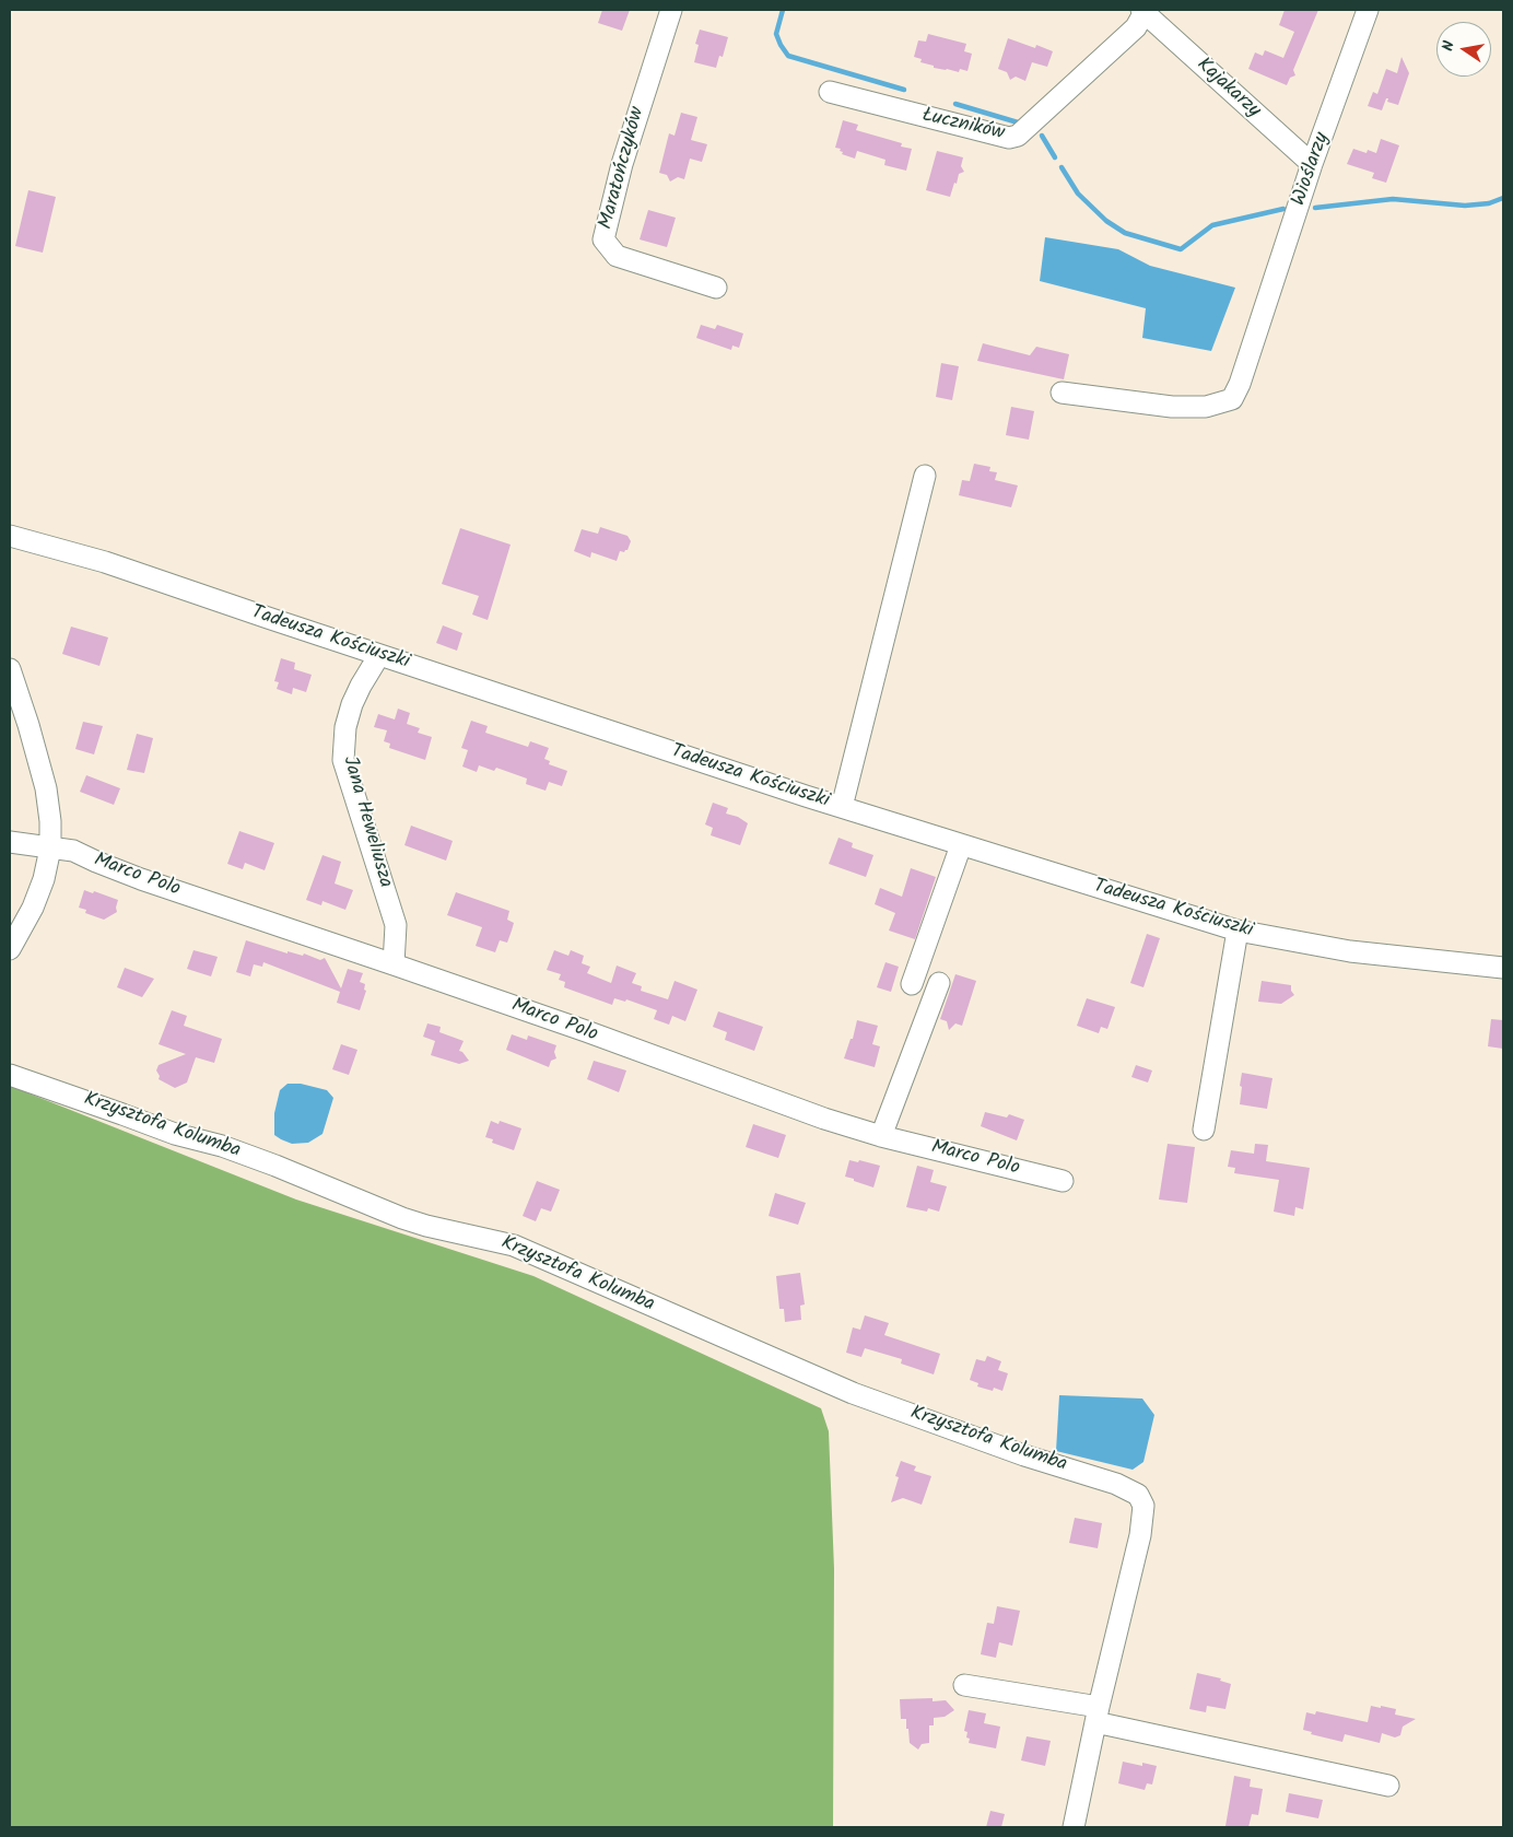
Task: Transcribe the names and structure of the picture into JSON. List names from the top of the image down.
{
  "streets": {
    "street": [
      "Kajakarzy",
      "Łuczników",
      "Maratończyków",
      "Wioślarzy",
      "Tadeusza Kościuszki",
      "Jana Heweliusza",
      "Marco Polo",
      "Krzysztofa Kolumba"
    ]
  },
  "crossings": [
    ["Kajakarzy", "Łuczników"],
    ["Kajakarzy", "Wioślarzy"],
    ["Tadeusza Kościuszki", "Jana Heweliusza"],
    ["Jana Heweliusza", "Marco Polo"]
  ],
  "north": "left"
}
